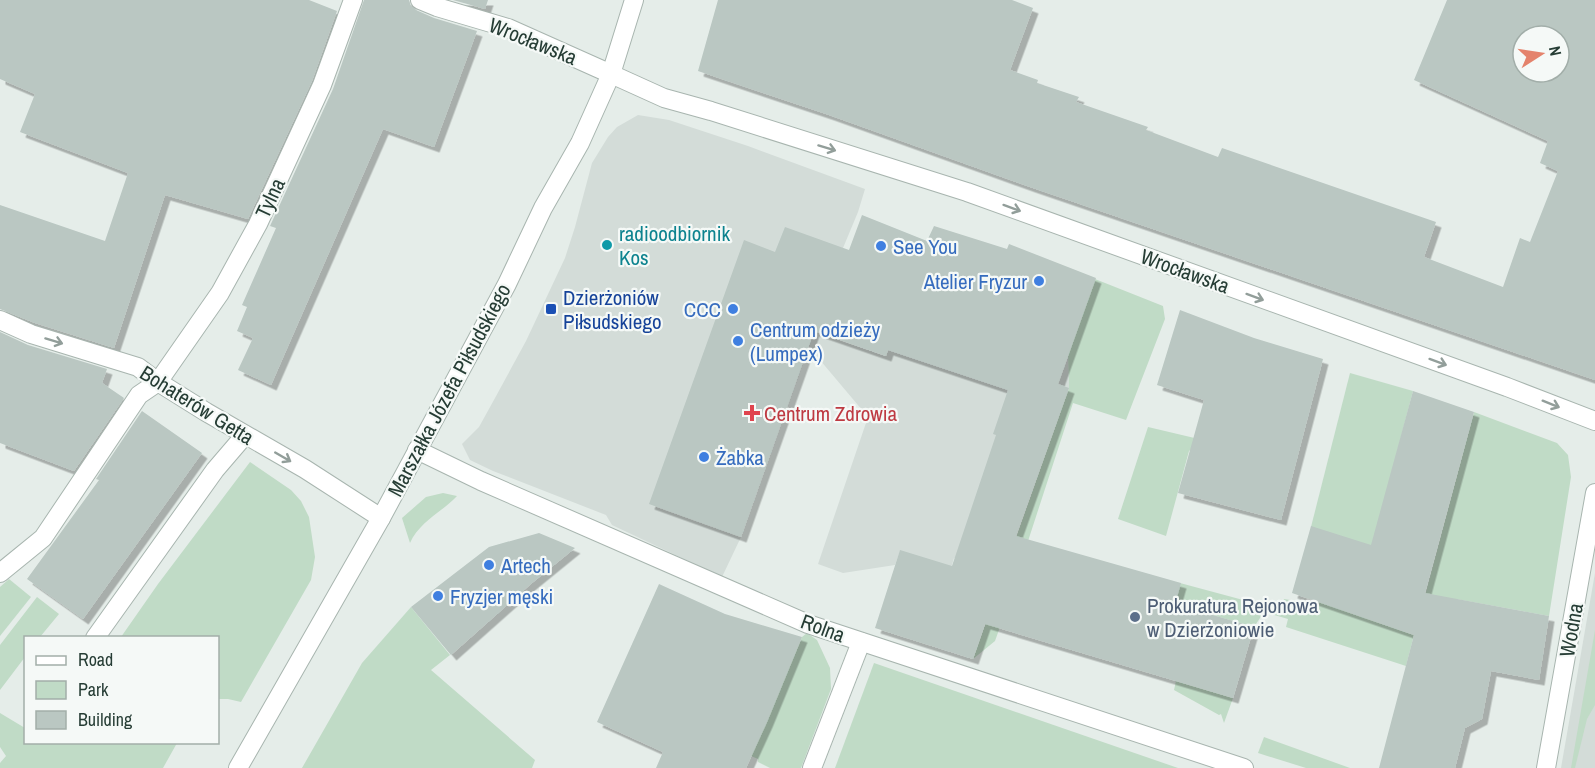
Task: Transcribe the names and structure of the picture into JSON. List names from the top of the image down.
{
  "streets": {
    "street": [
      "Wrocławska",
      "Tylna",
      "Marszałka Józefa Piłsudskiego",
      "Bohaterów Getta",
      "Rolna",
      "Wodna"
    ]
  },
  "crossings": [
    ["Wrocławska", "Marszałka Józefa Piłsudskiego"],
    ["Tylna", "Bohaterów Getta"],
    ["Marszałka Józefa Piłsudskiego", "Bohaterów Getta"],
    ["Marszałka Józefa Piłsudskiego", "Rolna"]
  ],
  "one_way": ["Wrocławska", "Bohaterów Getta"],
  "places": {
    "other": [
      "radioodbiornik Kos",
      "See You",
      "Atelier Fryzur",
      "CCC",
      "Centrum odzieży (Lumpex)",
      "Żabka",
      "Artech",
      "Fryzjer męski",
      "Prokuratura Rejonowa w Dzierżoniowie"
    ],
    "transit": ["Dzierżoniów Piłsudskiego"],
    "health": ["Centrum Zdrowia"]
  },
  "legend": ["Road", "Park", "Building"],
  "north": "right"
}
